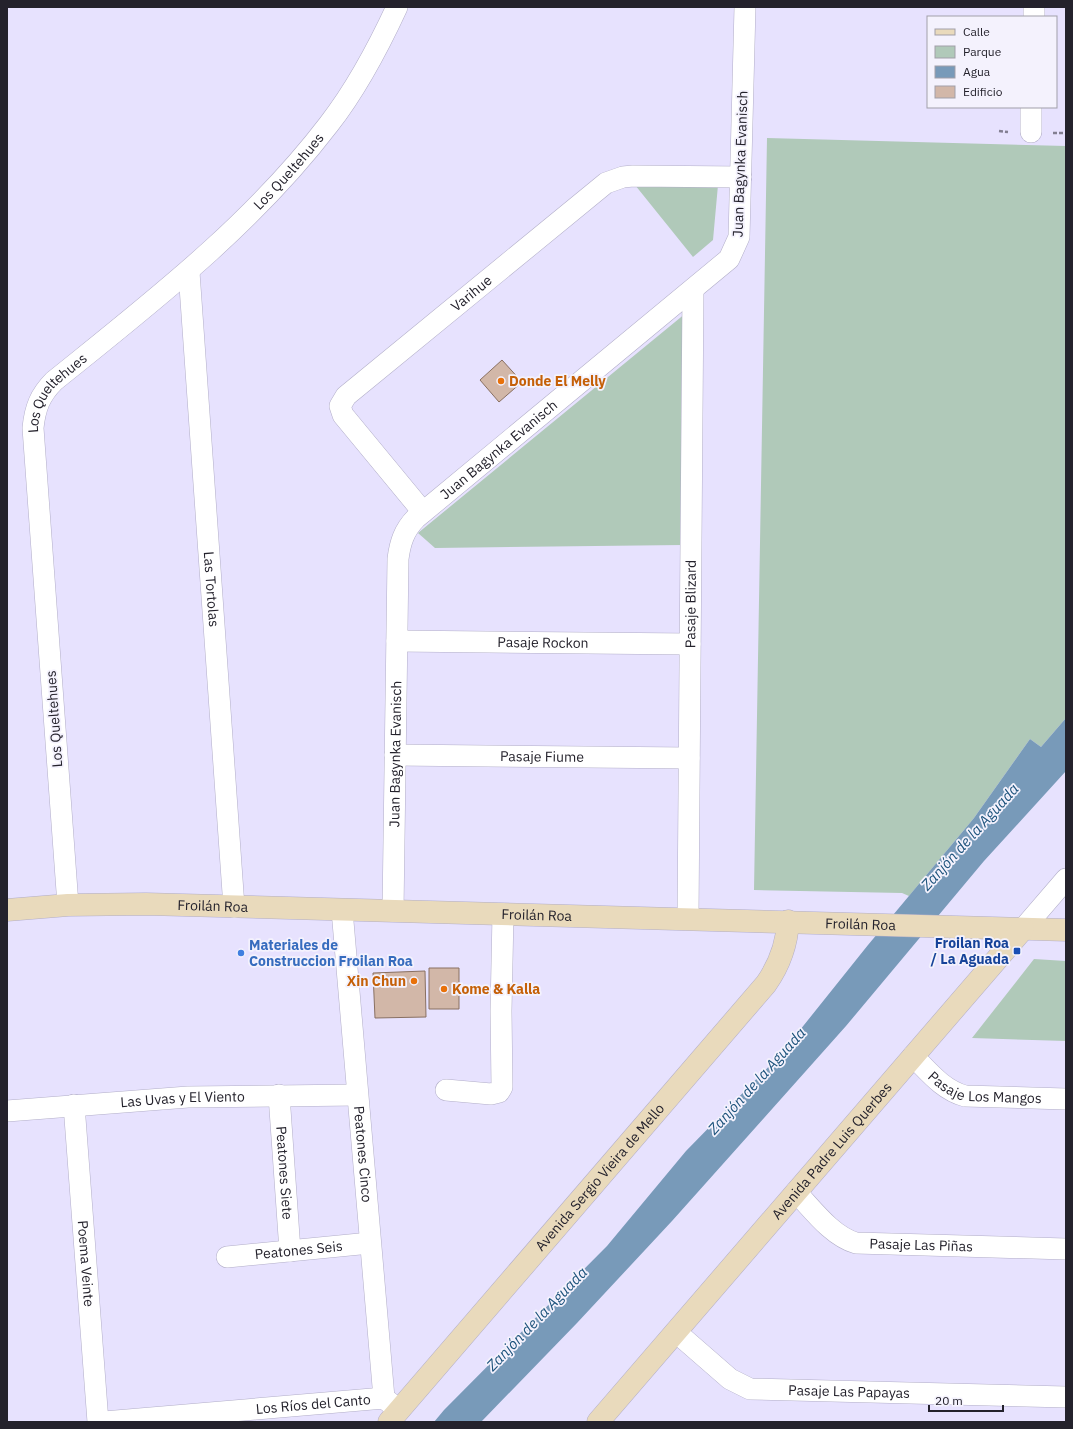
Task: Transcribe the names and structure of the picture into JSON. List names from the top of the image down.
{
  "streets": {
    "main road": ["Froilán Roa", "Avenida Padre Luis Querbes", "Avenida Sergio Vieira de Mello"],
    "street": [
      "Juan Bagynka Evanisch",
      "Los Queltehues",
      "Varihue",
      "Las Tortolas",
      "Pasaje Blizard",
      "Pasaje Rockon",
      "Pasaje Fiume",
      "Pasaje Los Mangos",
      "Las Uvas y El Viento",
      "Peatones Cinco",
      "Peatones Siete",
      "Pasaje Las Piñas",
      "Peatones Seis",
      "Poema Veinte",
      "Pasaje Las Papayas",
      "Los Ríos del Canto"
    ]
  },
  "crossings": [
    ["Juan Bagynka Evanisch", "Varihue"],
    ["Juan Bagynka Evanisch", "Pasaje Blizard"],
    ["Juan Bagynka Evanisch", "Pasaje Rockon"],
    ["Juan Bagynka Evanisch", "Pasaje Fiume"],
    ["Juan Bagynka Evanisch", "Froilán Roa"],
    ["Los Queltehues", "Las Tortolas"],
    ["Los Queltehues", "Froilán Roa"],
    ["Las Tortolas", "Froilán Roa"],
    ["Pasaje Blizard", "Pasaje Rockon"],
    ["Pasaje Blizard", "Pasaje Fiume"],
    ["Pasaje Blizard", "Froilán Roa"],
    ["Froilán Roa", "Avenida Padre Luis Querbes"],
    ["Froilán Roa", "Peatones Cinco"],
    ["Froilán Roa", "Avenida Sergio Vieira de Mello"],
    ["Pasaje Los Mangos", "Avenida Padre Luis Querbes"],
    ["Las Uvas y El Viento", "Peatones Cinco"],
    ["Las Uvas y El Viento", "Peatones Siete"],
    ["Las Uvas y El Viento", "Poema Veinte"],
    ["Avenida Padre Luis Querbes", "Pasaje Las Piñas"],
    ["Avenida Padre Luis Querbes", "Pasaje Las Papayas"],
    ["Peatones Cinco", "Avenida Sergio Vieira de Mello"],
    ["Peatones Cinco", "Peatones Seis"],
    ["Peatones Cinco", "Los Ríos del Canto"],
    ["Peatones Siete", "Peatones Seis"],
    ["Avenida Sergio Vieira de Mello", "Los Ríos del Canto"]
  ],
  "water": ["Zanjón de la Aguada"],
  "places": {
    "other": [
      "Donde El Melly",
      "Materiales de Construccion Froilan Roa",
      "Xin Chun",
      "Kome & Kalla"
    ],
    "transit": ["Froilan Roa / La Aguada"]
  },
  "legend": [
    "Calle",
    "Parque",
    "Agua",
    "Edificio"
  ],
  "scale_bar": "20 m"
}
